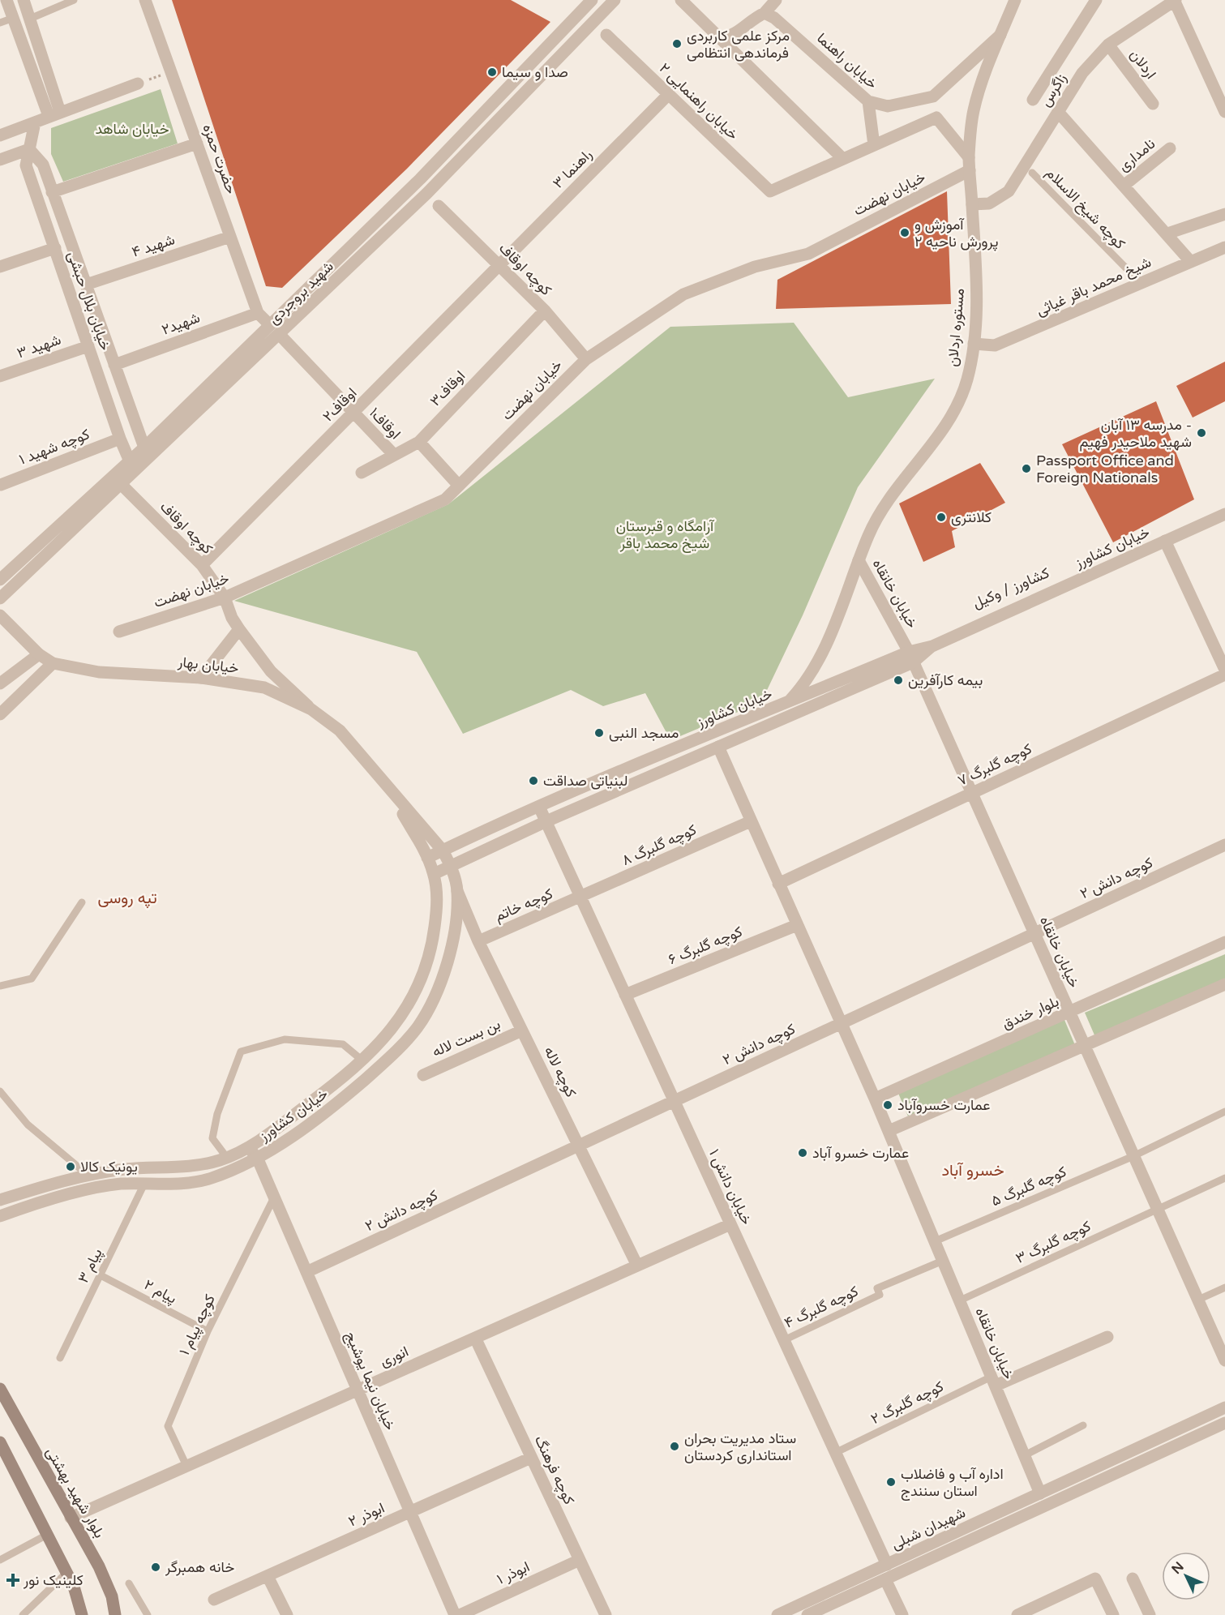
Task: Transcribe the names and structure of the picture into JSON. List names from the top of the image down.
{
  "streets": {
    "main road": ["بلوار شهید بهشتی"],
    "street": [
      "خیابان راهنما",
      "اردلان",
      "زاگرس",
      "خیابان راهنمایی ۲",
      "نامداری",
      "حضرت حمزه",
      "راهنما ۳",
      "خیابان نهضت",
      "شهید ۴",
      "کوچه اوقاف",
      "شیخ محمد باقر غیاثی",
      "شهید بروجردی",
      "خیابان بلال حبشی",
      "شهید۲",
      "مستوره اردلان",
      "شهید ۳",
      "اوقاف۳",
      "اوقاف۲",
      "اوقاف۱",
      "کوچه شهید ۱",
      "خیابان کشاورز",
      "کشاورز / وکیل",
      "خیابان خانقاه",
      "خیابان بهار",
      "کوچه گلبرگ ۷",
      "کوچه گلبرگ ۸",
      "کوچه دانش ۲",
      "کوچه خاتم",
      "کوچه گلبرگ ۶",
      "بلوار خندق",
      "بن بست لاله",
      "کوچه لاله",
      "خیابان دانش ۱",
      "انوری",
      "خیابان نیما یوشیج",
      "کوچه فرهنگ",
      "ابوذر ۲",
      "شهیدان شبلی",
      "ابوذر ۱"
    ],
    "lane": [
      "کوچه شیخ الاسلام",
      "کوچه گلبرگ ۵",
      "کوچه گلبرگ ۳",
      "پیام ۳",
      "پیام ۲",
      "کوچه گلبرگ ۴",
      "کوچه پیام ۱",
      "کوچه گلبرگ ۲"
    ]
  },
  "crossings": [
    ["خیابان راهنما", "مستوره اردلان"],
    ["اردلان", "زاگرس"],
    ["زاگرس", "مستوره اردلان"],
    ["خیابان راهنمایی ۲", "راهنما ۳"],
    ["حضرت حمزه", "شهید ۴"],
    ["حضرت حمزه", "شهید بروجردی"],
    ["حضرت حمزه", "شهید۲"],
    ["حضرت حمزه", "اوقاف۱"],
    ["راهنما ۳", "کوچه اوقاف"],
    ["راهنما ۳", "اوقاف۲"],
    ["خیابان نهضت", "کوچه اوقاف"],
    ["خیابان نهضت", "مستوره اردلان"],
    ["کوچه شیخ الاسلام", "شیخ محمد باقر غیاثی"],
    ["شهید ۴", "خیابان بلال حبشی"],
    ["کوچه اوقاف", "شهید بروجردی"],
    ["کوچه اوقاف", "اوقاف۳"],
    ["کوچه اوقاف", "اوقاف۲"],
    ["کوچه اوقاف", "خیابان بهار"],
    ["شیخ محمد باقر غیاثی", "مستوره اردلان"],
    ["شهید بروجردی", "خیابان بلال حبشی"],
    ["شهید بروجردی", "اوقاف۱"],
    ["خیابان بلال حبشی", "شهید۲"],
    ["خیابان بلال حبشی", "شهید ۳"],
    ["خیابان بلال حبشی", "کوچه شهید ۱"],
    ["مستوره اردلان", "خیابان کشاورز"],
    ["مستوره اردلان", "کشاورز / وکیل"],
    ["مستوره اردلان", "خیابان خانقاه"],
    ["اوقاف۳", "اوقاف۱"],
    ["اوقاف۲", "اوقاف۱"],
    ["خیابان کشاورز", "کشاورز / وکیل"],
    ["خیابان کشاورز", "خیابان خانقاه"],
    ["خیابان کشاورز", "خیابان بهار"],
    ["خیابان کشاورز", "کوچه لاله"],
    ["خیابان کشاورز", "خیابان دانش ۱"],
    ["خیابان کشاورز", "پیام ۳"],
    ["خیابان کشاورز", "خیابان نیما یوشیج"],
    ["کشاورز / وکیل", "خیابان خانقاه"],
    ["خیابان خانقاه", "کوچه گلبرگ ۷"],
    ["خیابان خانقاه", "کوچه گلبرگ ۸"],
    ["خیابان خانقاه", "کوچه دانش ۲"],
    ["خیابان خانقاه", "کوچه گلبرگ ۶"],
    ["خیابان خانقاه", "بلوار خندق"],
    ["خیابان خانقاه", "کوچه گلبرگ ۵"],
    ["خیابان خانقاه", "کوچه گلبرگ ۳"],
    ["خیابان خانقاه", "کوچه گلبرگ ۴"],
    ["خیابان خانقاه", "کوچه گلبرگ ۲"],
    ["خیابان خانقاه", "شهیدان شبلی"],
    ["کوچه گلبرگ ۸", "کوچه خاتم"],
    ["کوچه گلبرگ ۸", "خیابان دانش ۱"],
    ["کوچه دانش ۲", "کوچه لاله"],
    ["کوچه دانش ۲", "خیابان دانش ۱"],
    ["کوچه دانش ۲", "خیابان نیما یوشیج"],
    ["کوچه خاتم", "کوچه لاله"],
    ["کوچه خاتم", "خیابان دانش ۱"],
    ["کوچه گلبرگ ۶", "خیابان دانش ۱"],
    ["بن بست لاله", "کوچه لاله"],
    ["کوچه لاله", "انوری"],
    ["خیابان دانش ۱", "کوچه گلبرگ ۴"],
    ["خیابان دانش ۱", "انوری"],
    ["خیابان دانش ۱", "کوچه گلبرگ ۲"],
    ["خیابان دانش ۱", "شهیدان شبلی"],
    ["پیام ۳", "پیام ۲"],
    ["پیام ۲", "کوچه پیام ۱"],
    ["کوچه پیام ۱", "انوری"],
    ["کوچه پیام ۱", "خیابان نیما یوشیج"],
    ["انوری", "خیابان نیما یوشیج"],
    ["انوری", "کوچه فرهنگ"],
    ["انوری", "بلوار شهید بهشتی"],
    ["خیابان نیما یوشیج", "ابوذر ۲"],
    ["کوچه فرهنگ", "ابوذر ۲"],
    ["کوچه فرهنگ", "ابوذر ۱"]
  ],
  "districts": ["تپه روسی", "خسرو آباد"],
  "parks": ["خیابان شاهد", "آرامگاه و قبرستان شیخ محمد باقر"],
  "places": {
    "other": [
      "مرکز علمی کاربردی فرماندهی انتظامی",
      "صدا و سیما",
      "آموزش و پرورش ناحیه ۲",
      "مدرسه ۱۳ آبان - شهید ملاحیدر فهیم",
      "Passport Office and Foreign Nationals",
      "کلانتری",
      "بیمه کارآفرین",
      "مسجد النبی",
      "لبنیاتی ‌صداقت",
      "عمارت خسروآباد",
      "عمارت خسرو آباد",
      "یونیک کالا",
      "ستاد مدیریت بحران استانداری کردستان",
      "اداره آب و فاضلاب استان سنندج",
      "خانه همبرگر"
    ],
    "health": ["کلینیک نور"]
  },
  "north": "top left"
}
